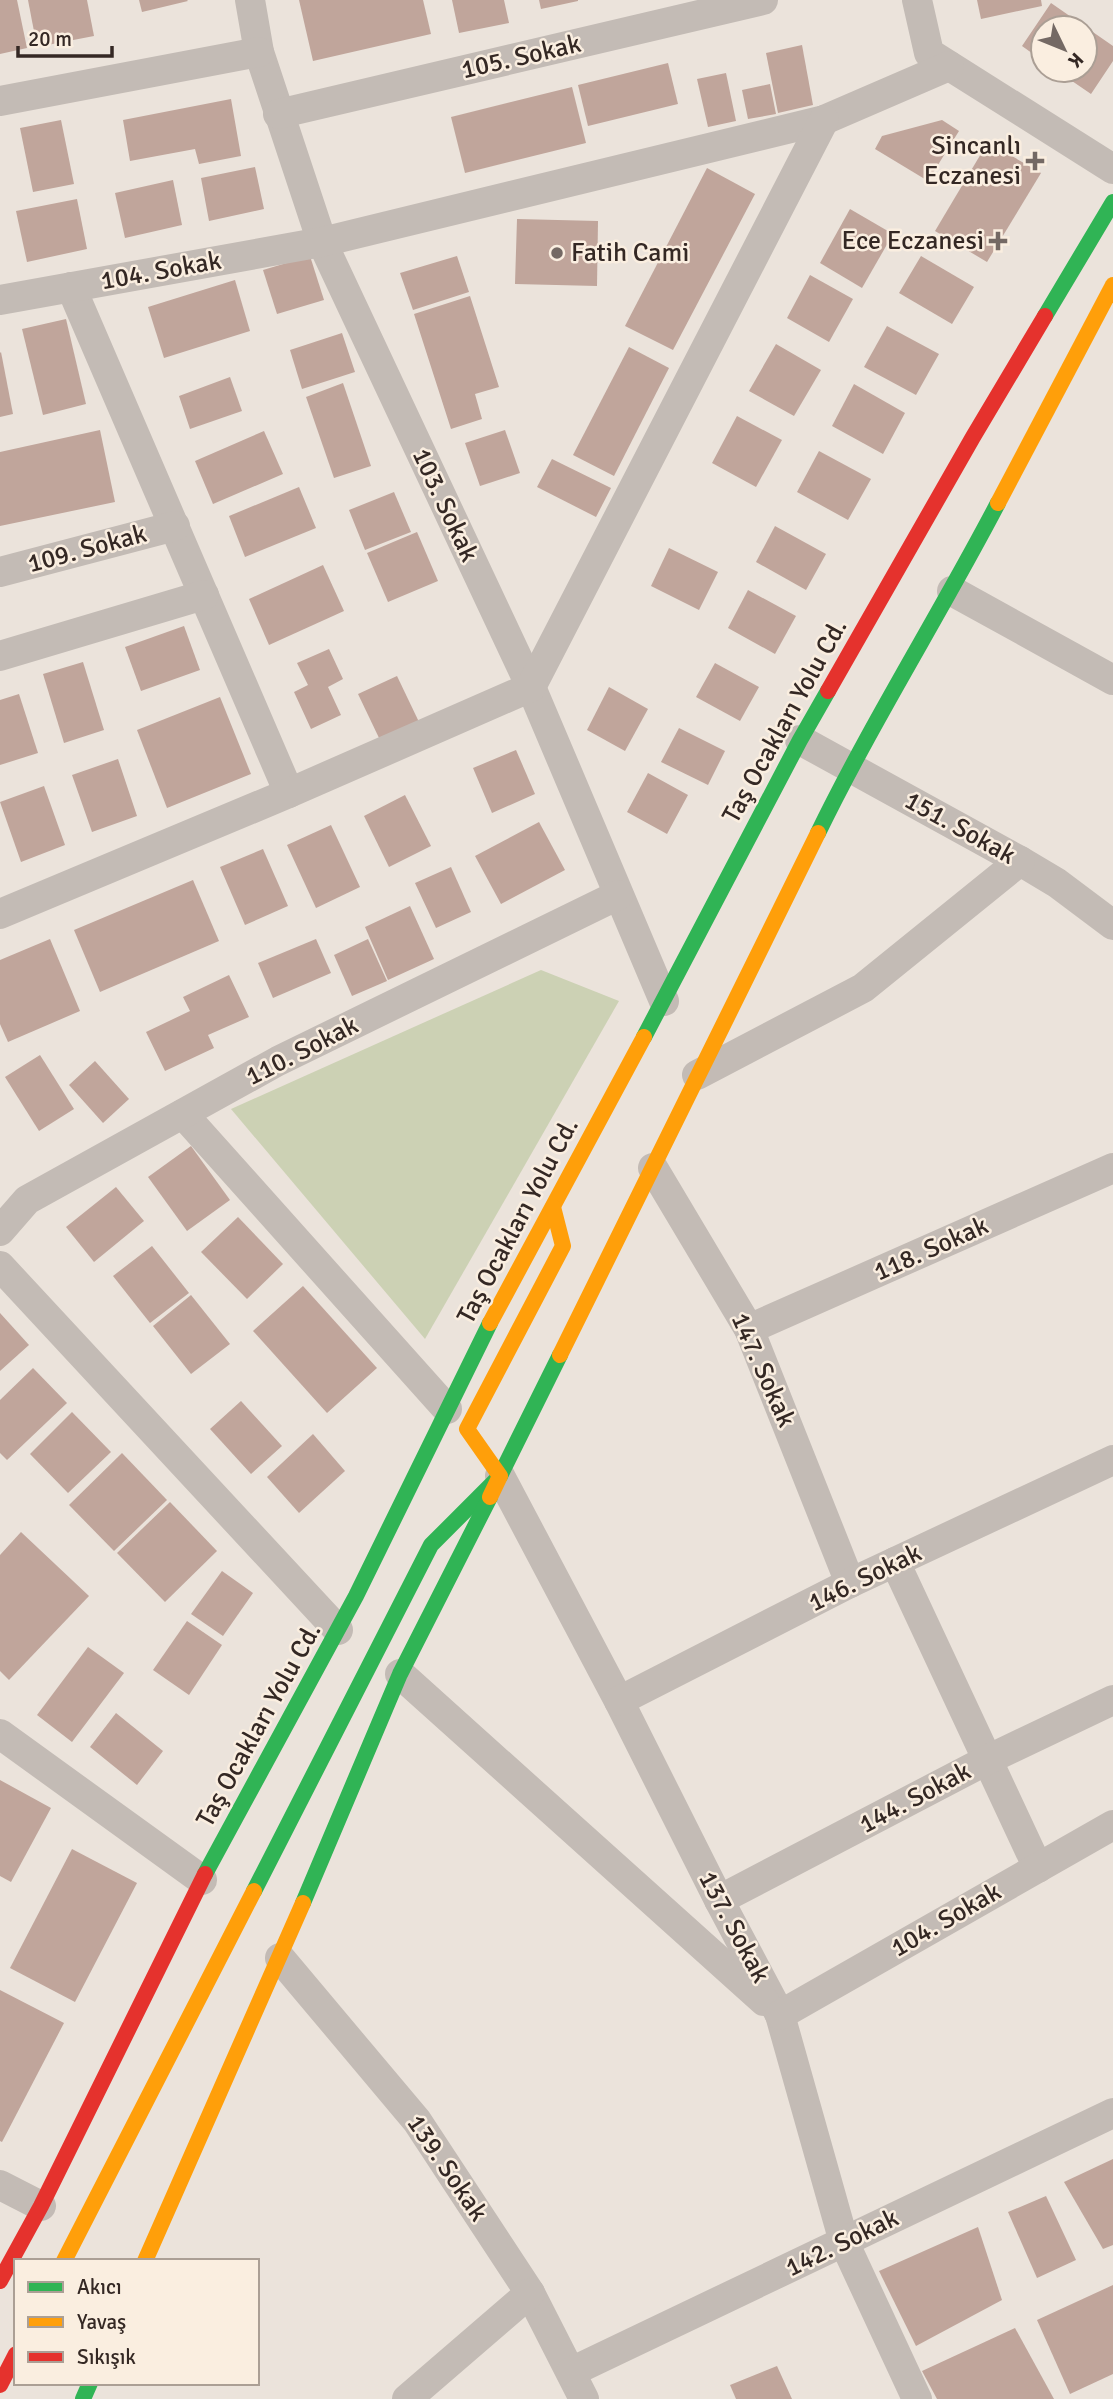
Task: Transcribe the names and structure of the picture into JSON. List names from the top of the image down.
{
  "streets": {
    "main road": ["Taş Ocakları Yolu Cd."],
    "street": [
      "105. Sokak",
      "104. Sokak",
      "103. Sokak",
      "109. Sokak",
      "151. Sokak",
      "110. Sokak",
      "118. Sokak",
      "147. Sokak",
      "146. Sokak",
      "144. Sokak",
      "137. Sokak",
      "139. Sokak",
      "142. Sokak"
    ]
  },
  "crossings": [
    ["105. Sokak", "103. Sokak"],
    ["104. Sokak", "103. Sokak"],
    ["104. Sokak", "137. Sokak"],
    ["103. Sokak", "Taş Ocakları Yolu Cd."],
    ["103. Sokak", "110. Sokak"],
    ["Taş Ocakları Yolu Cd.", "151. Sokak"],
    ["118. Sokak", "147. Sokak"],
    ["147. Sokak", "146. Sokak"],
    ["146. Sokak", "137. Sokak"],
    ["144. Sokak", "137. Sokak"],
    ["137. Sokak", "142. Sokak"],
    ["139. Sokak", "142. Sokak"]
  ],
  "places": {
    "health": ["Sincanlı Eczanesi", "Ece Eczanesi"],
    "other": ["Fatih Cami"]
  },
  "legend": ["Akıcı", "Yavaş", "Sıkışık"],
  "scale_bar": "20 m",
  "north": "bottom right"
}
